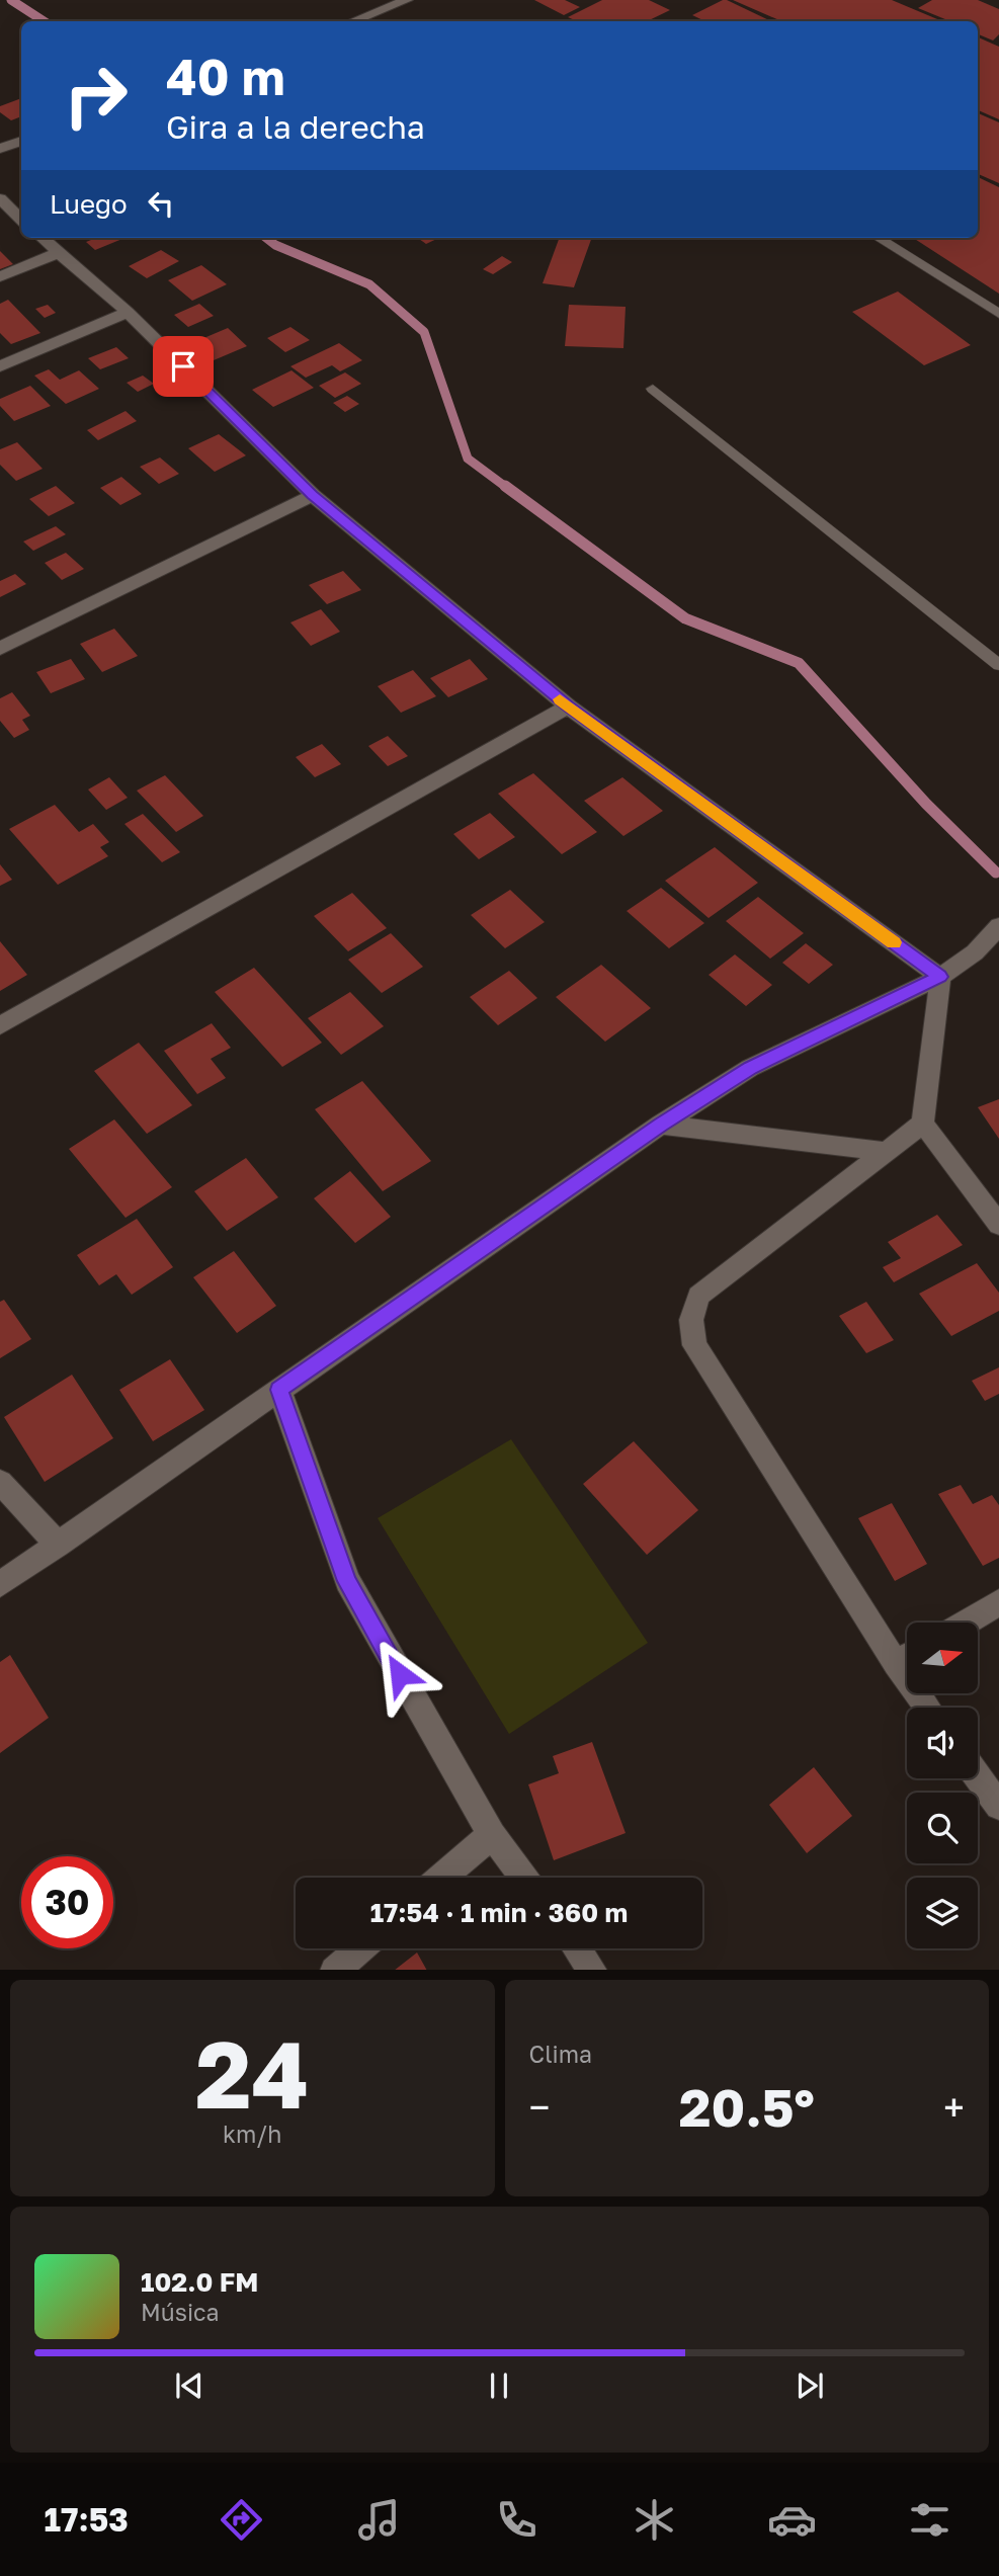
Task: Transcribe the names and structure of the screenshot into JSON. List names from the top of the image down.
{
  "north": "right",
  "page": {
    "turn": ["40 m", "Gira a la derecha"],
    "then": "Luego",
    "limit": "30",
    "trip": "17:54 · 1 min · 360 m",
    "tile": [
      ["24", "km/h"],
      "Clima"
    ],
    "heat": ["−", "20.5°", "+"],
    "song": ["102.0 FM", "Música"],
    "tabs": "17:53"
  }
}
